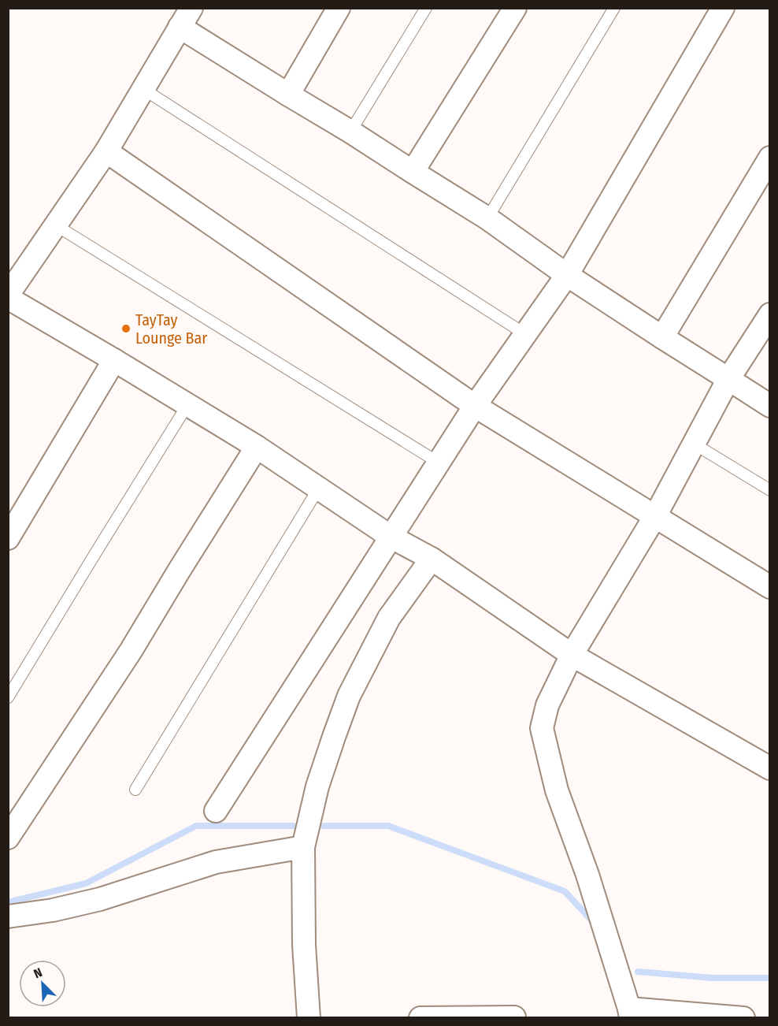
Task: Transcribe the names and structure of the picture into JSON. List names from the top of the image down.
{
  "places": ["TayTay Lounge Bar"],
  "north": "top left"
}
